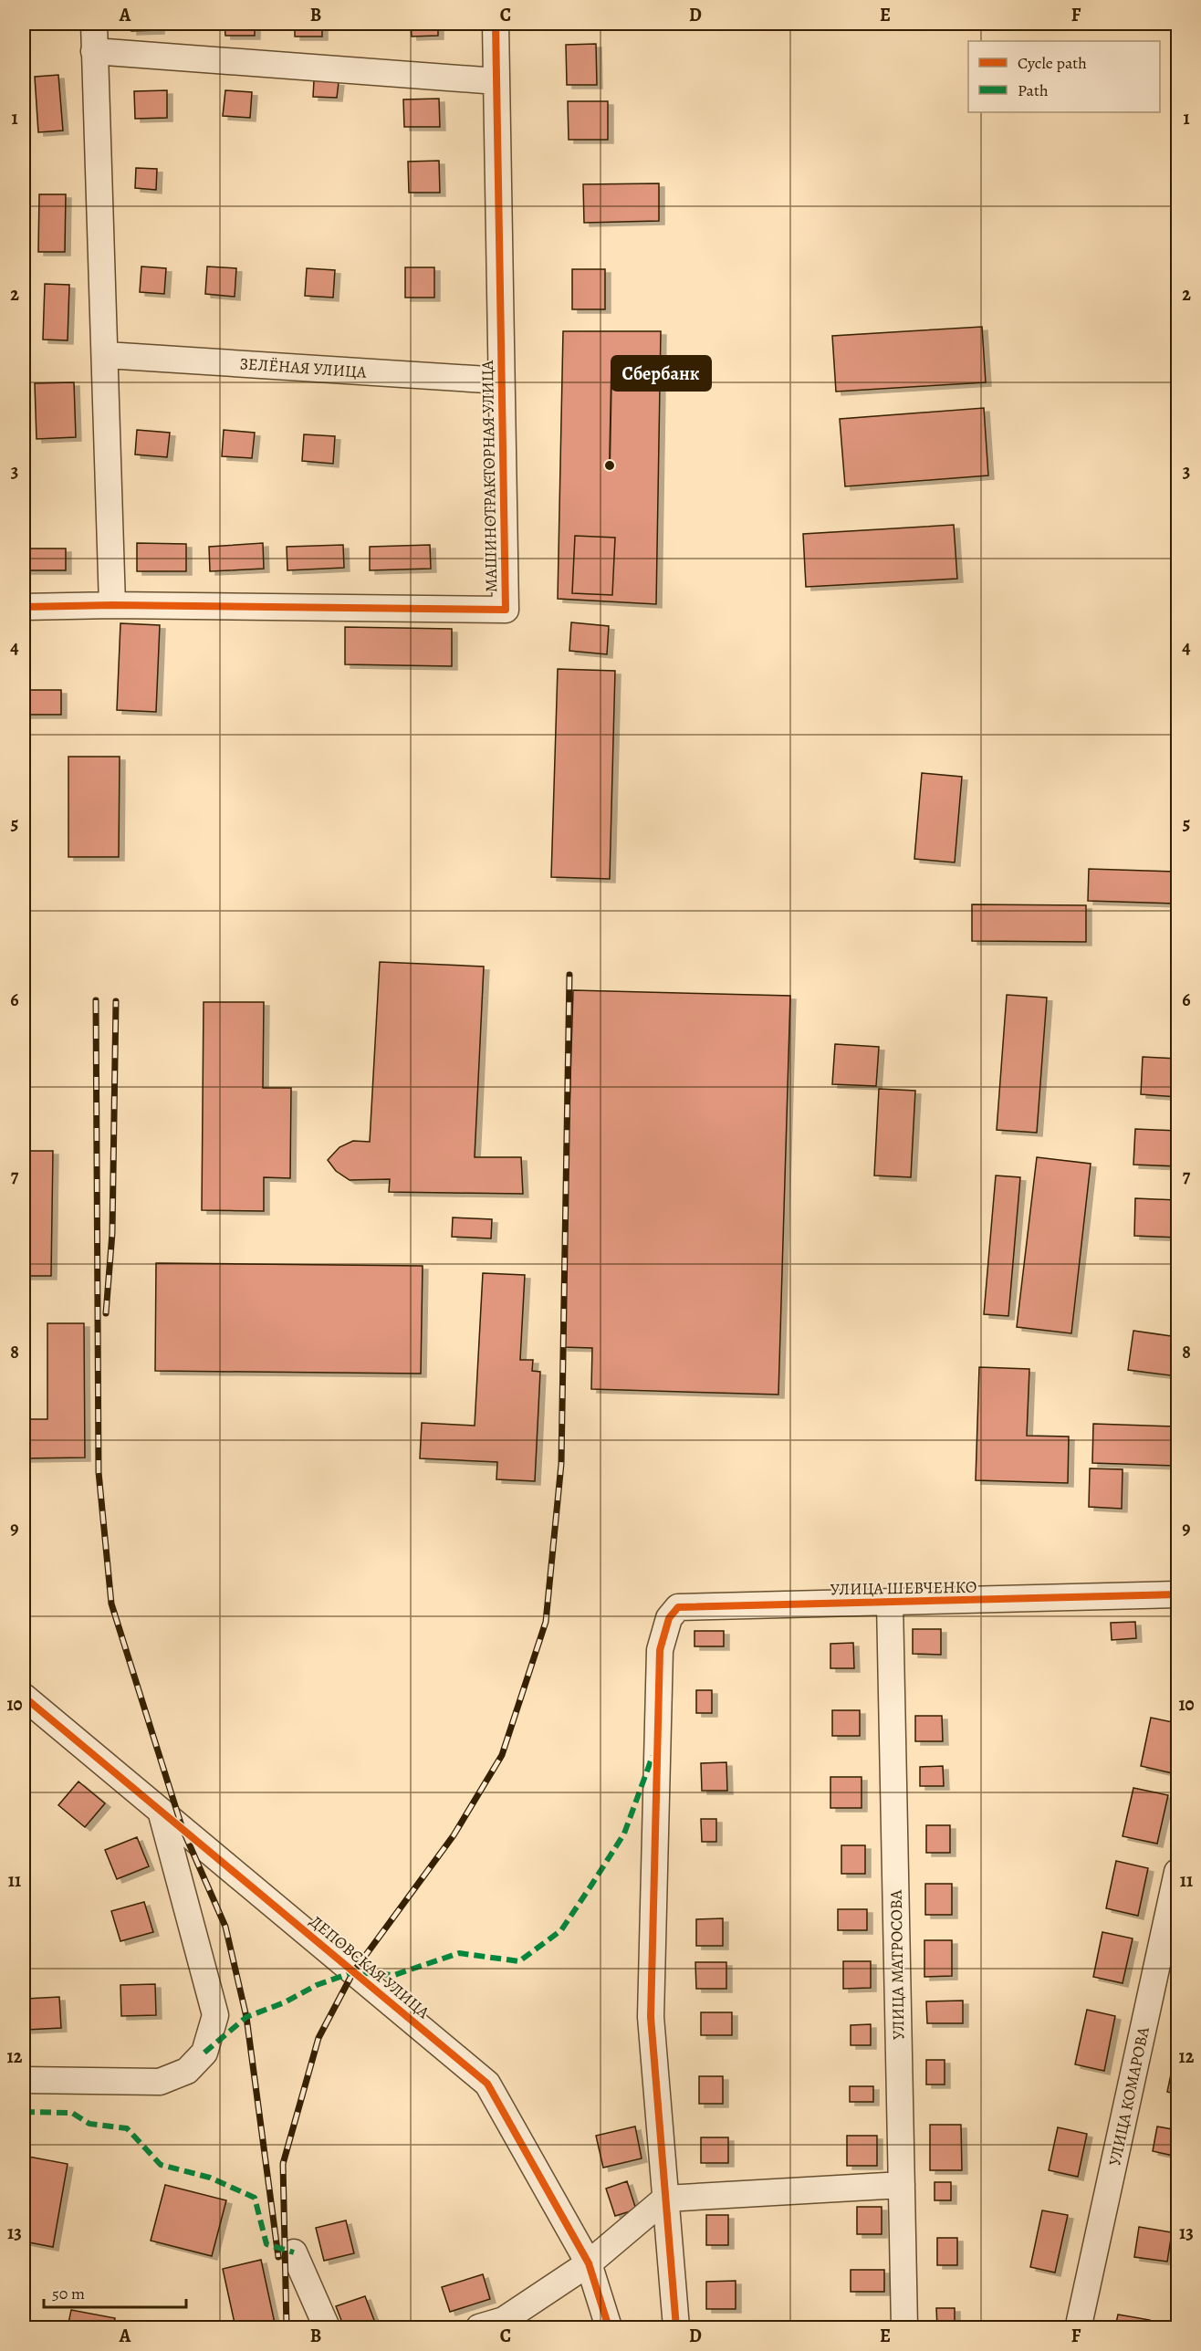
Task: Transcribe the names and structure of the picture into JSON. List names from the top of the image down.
{
  "streets": {
    "street": [
      "ЗЕЛЁНАЯ УЛИЦА",
      "МАШИНОТРАКТОРНАЯ УЛИЦА",
      "УЛИЦА ШЕВЧЕНКО",
      "УЛИЦА МАТРОСОВА",
      "ДЕПОВСКАЯ УЛИЦА",
      "УЛИЦА КОМАРОВА"
    ]
  },
  "crossings": [
    ["ЗЕЛЁНАЯ УЛИЦА", "МАШИНОТРАКТОРНАЯ УЛИЦА"],
    ["УЛИЦА ШЕВЧЕНКО", "УЛИЦА МАТРОСОВА"]
  ],
  "places": ["Сбербанк"],
  "legend": ["Cycle path", "Path"],
  "scale_bar": "50 m",
  "grid": {
    "columns": [
      "A",
      "B",
      "C",
      "D",
      "E",
      "F"
    ],
    "rows": [
      "1",
      "2",
      "3",
      "4",
      "5",
      "6",
      "7",
      "8",
      "9",
      "10",
      "11",
      "12",
      "13"
    ]
  }
}
